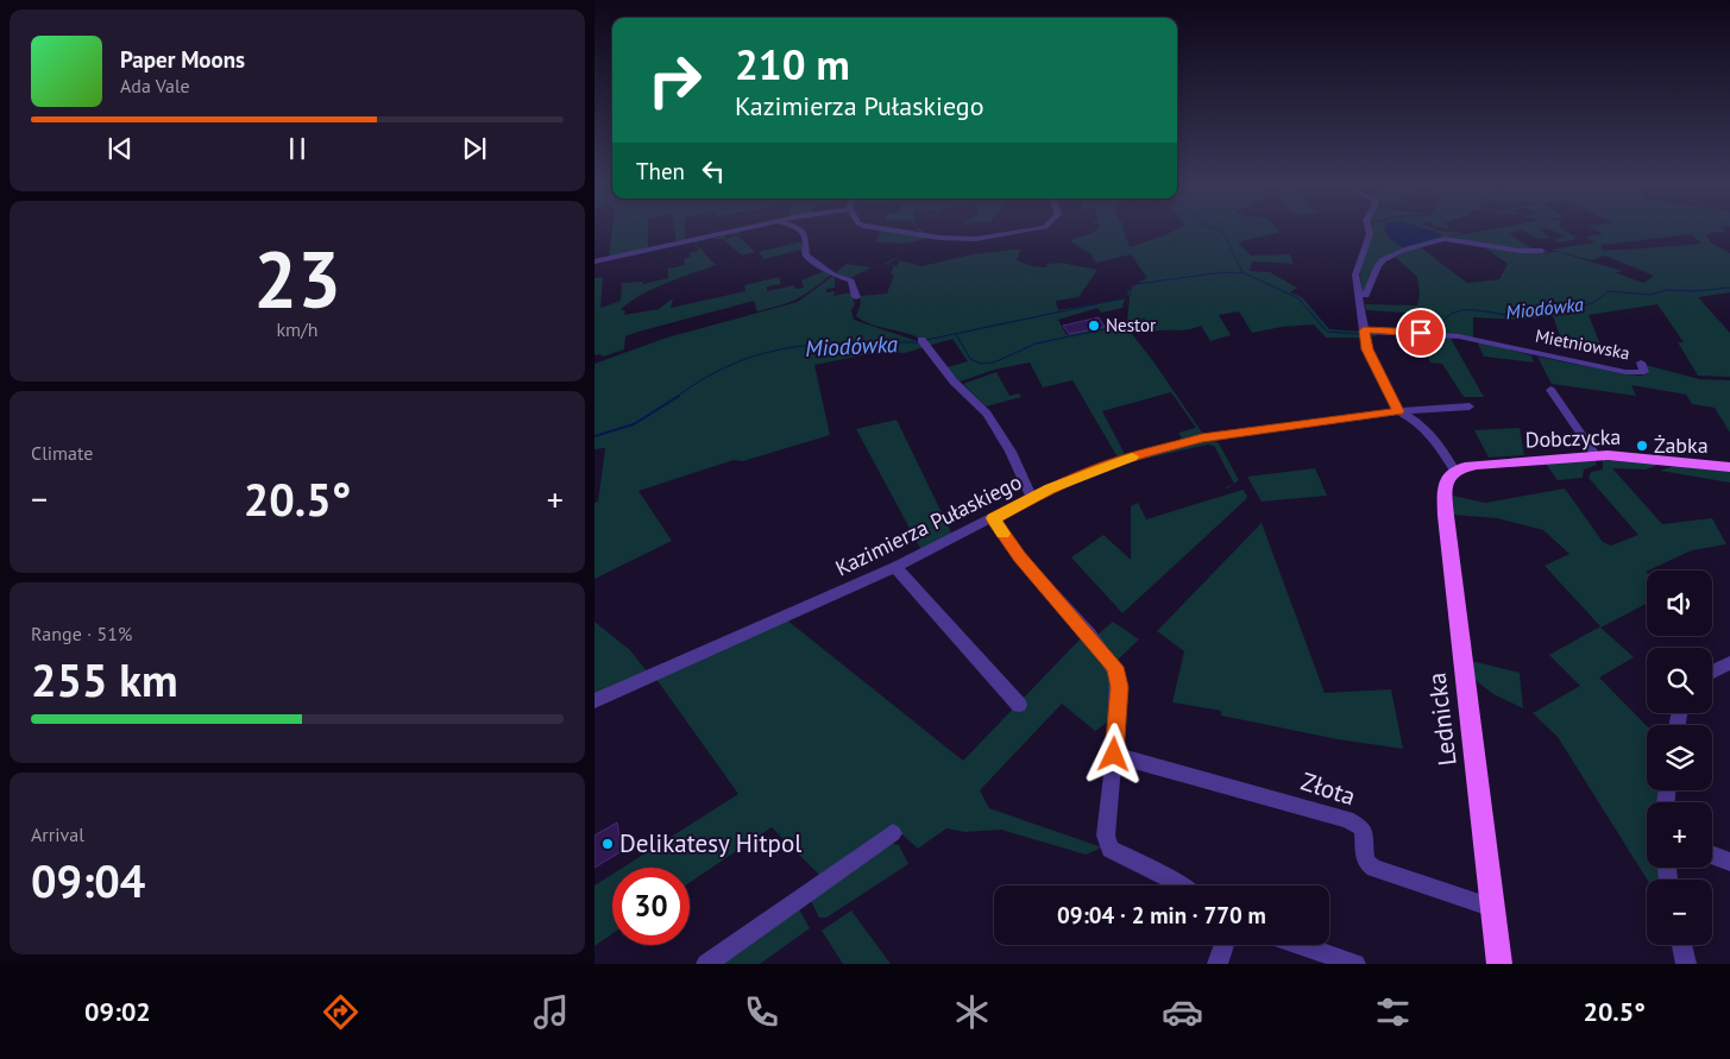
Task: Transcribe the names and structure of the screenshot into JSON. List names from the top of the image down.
{
  "streets": {
    "main road": ["Dobczycka", "Lednicka"],
    "street": ["Mietniowska", "Kazimierza Pułaskiego", "Złota"]
  },
  "crossings": [
    ["Dobczycka", "Lednicka"],
    ["Lednicka", "Złota"]
  ],
  "water": ["Miodówka"],
  "places": ["Nestor", "Żabka", "Delikatesy Hitpol"],
  "page": {
    "turn": ["210 m", "Kazimierza Pułaskiego"],
    "song": ["Paper Moons", "Ada Vale"],
    "then": "Then",
    "tile": [
      ["23", "km/h"],
      "Climate",
      ["Range · 51%", "255 km"],
      ["Arrival", "09:04"]
    ],
    "heat": ["−", "20.5°", "+"],
    "map_buttons": ["+", "−"],
    "limit": "30",
    "trip": "09:04 · 2 min · 770 m",
    "tabs": ["09:02", "20.5°"]
  }
}
